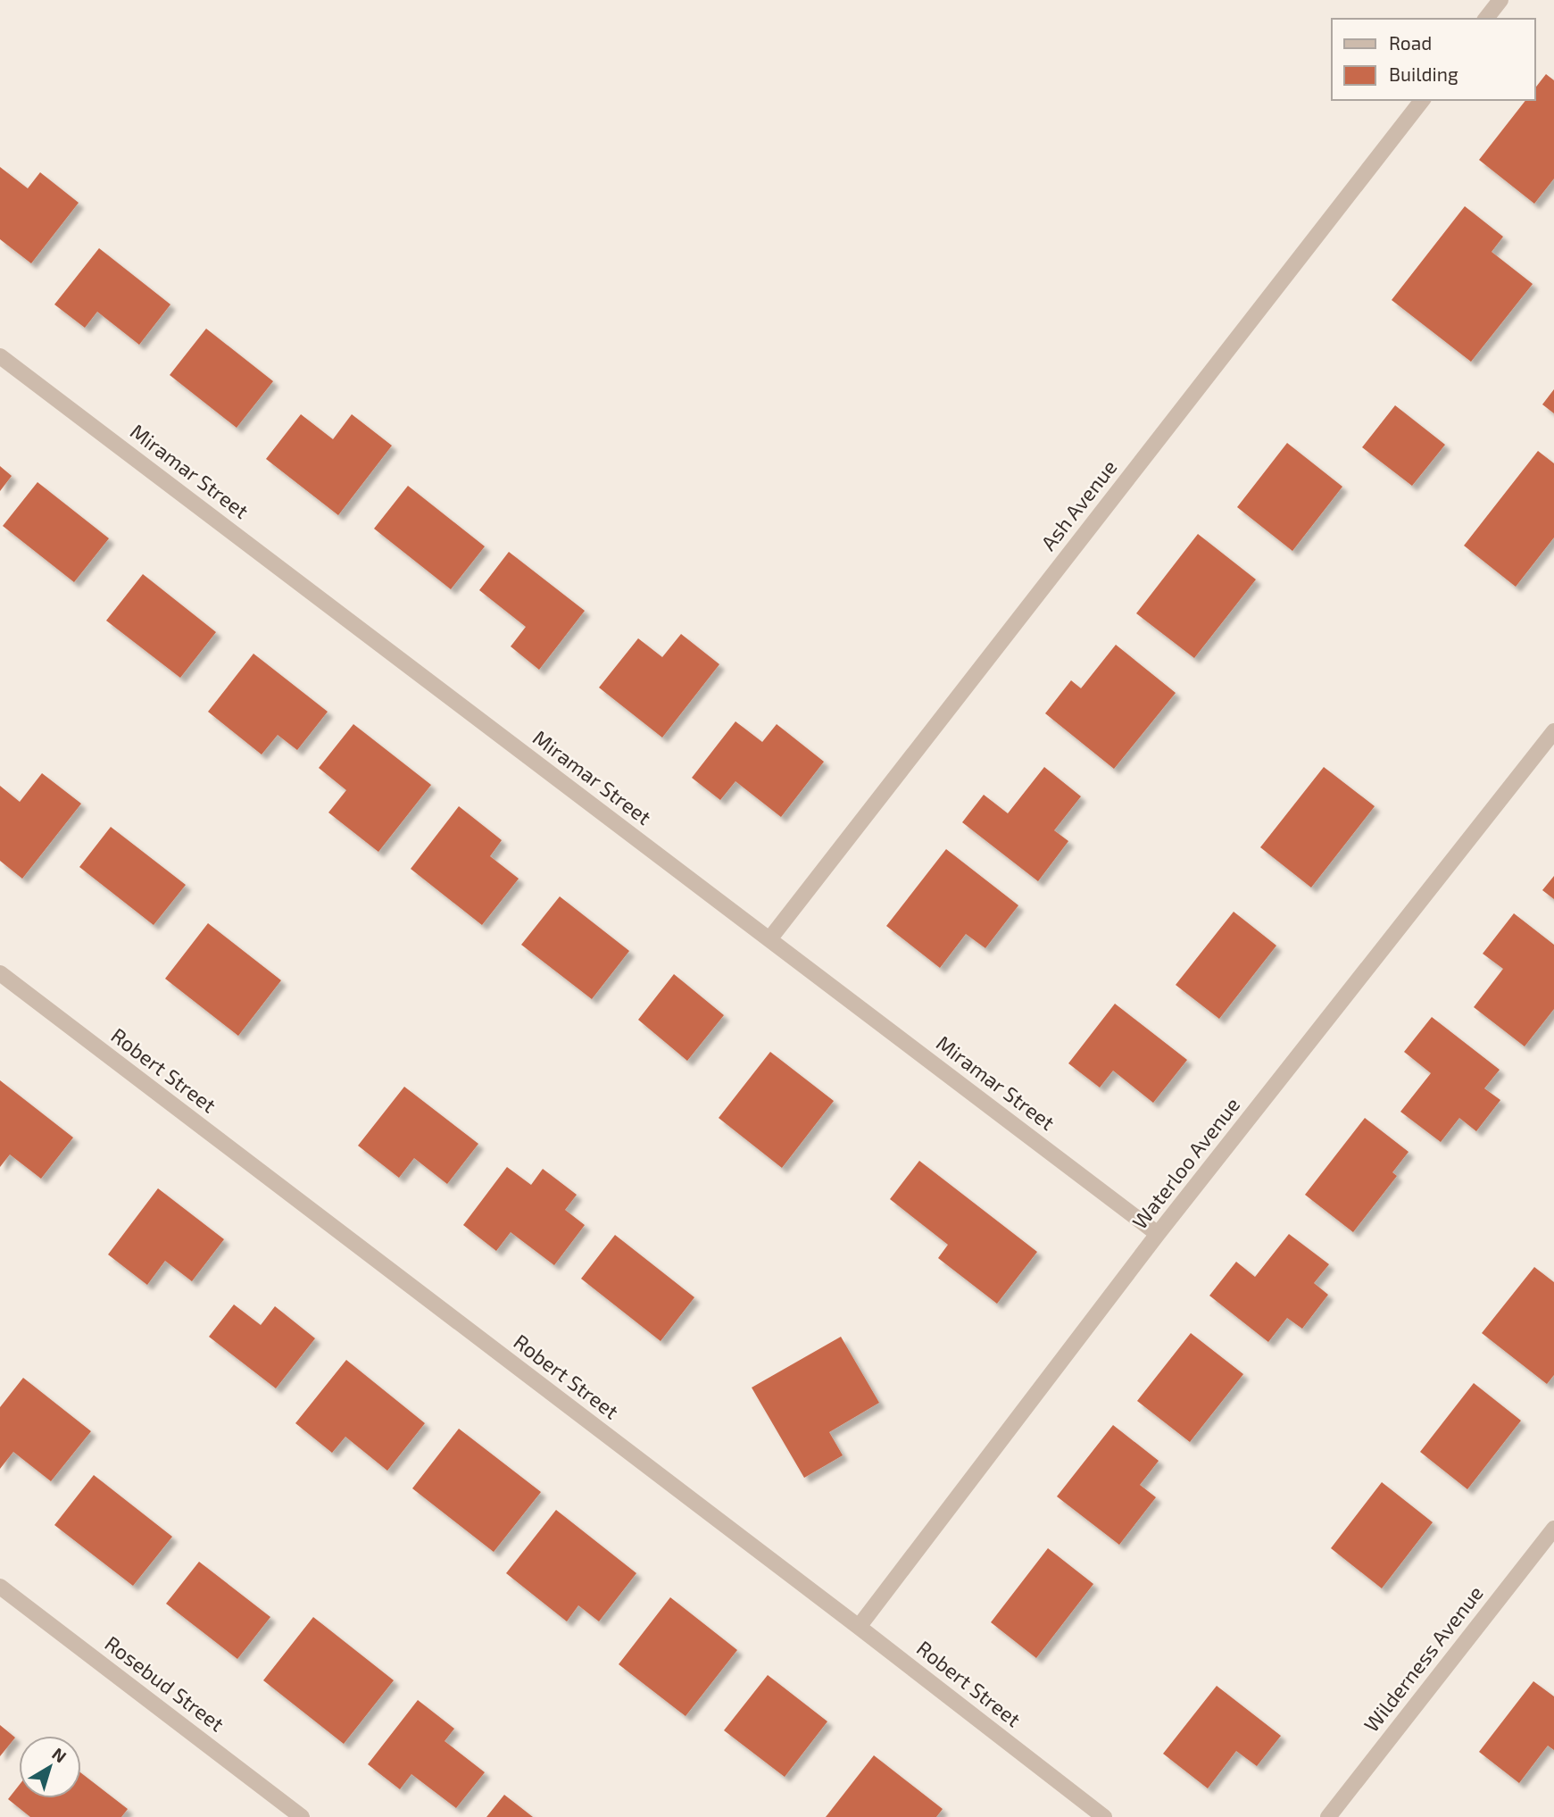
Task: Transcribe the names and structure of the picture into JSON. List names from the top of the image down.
{
  "streets": {
    "street": [
      "Miramar Street",
      "Ash Avenue",
      "Robert Street",
      "Waterloo Avenue",
      "Wilderness Avenue",
      "Rosebud Street"
    ]
  },
  "crossings": [
    ["Miramar Street", "Ash Avenue"],
    ["Miramar Street", "Waterloo Avenue"],
    ["Robert Street", "Waterloo Avenue"]
  ],
  "legend": ["Road", "Building"],
  "north": "top right"
}
